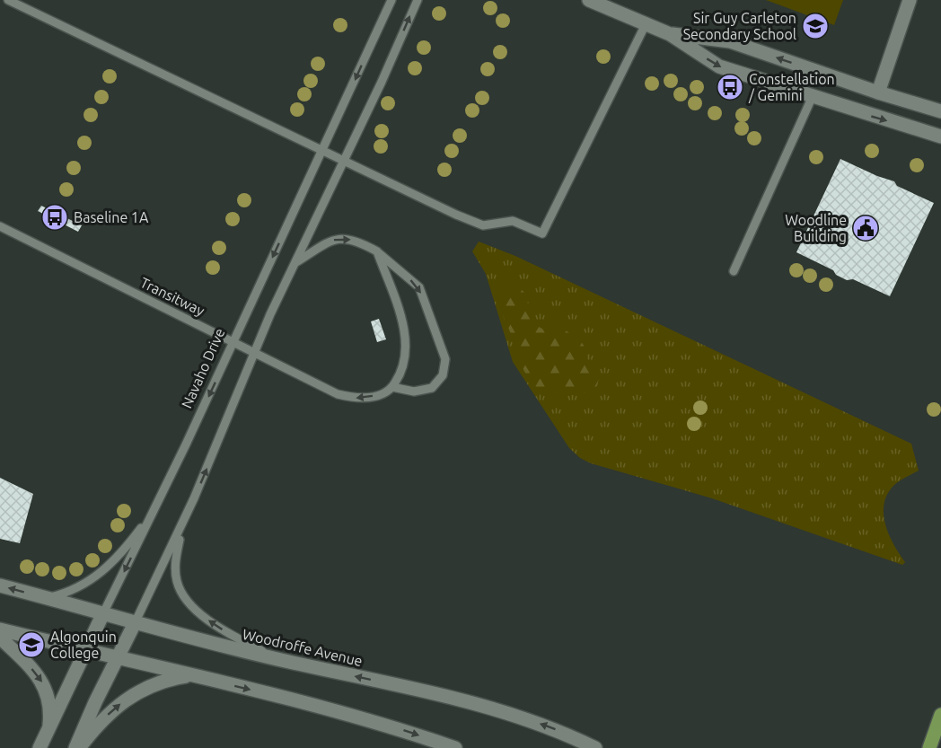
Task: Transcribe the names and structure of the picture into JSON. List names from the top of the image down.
{
  "streets": {
    "main road": ["Navaho Drive", "Woodroffe Avenue"],
    "lane": ["Transitway"]
  },
  "crossings": [
    ["Transitway", "Navaho Drive"],
    ["Navaho Drive", "Woodroffe Avenue"]
  ],
  "places": {
    "school or university": ["Sir Guy Carleton Secondary School", "Algonquin College"],
    "bus stop": ["Constellation / Gemini", "Baseline 1A"],
    "public building": ["Woodline Building"]
  }
}
